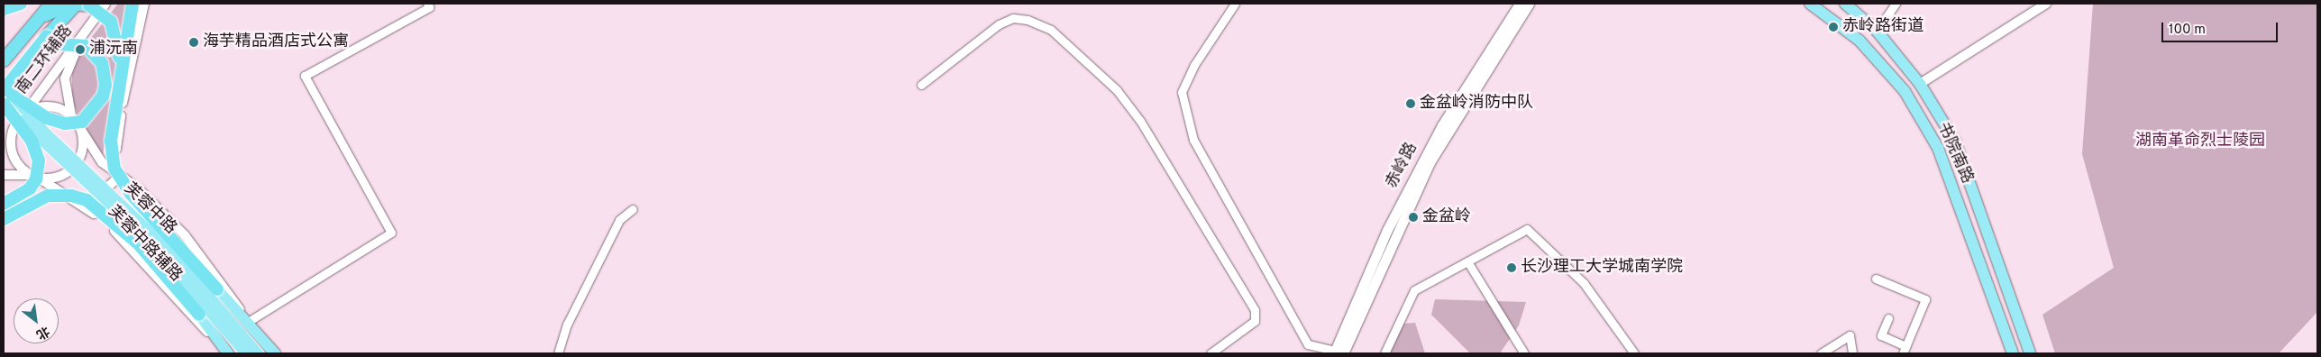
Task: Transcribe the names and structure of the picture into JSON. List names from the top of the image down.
{
  "streets": {
    "main road": ["书院南路", "赤岭路", "芙蓉中路"],
    "street": ["南二环辅路", "芙蓉中路辅路"]
  },
  "crossings": [
    ["南二环辅路", "芙蓉中路辅路"]
  ],
  "parks": ["湖南革命烈士陵园"],
  "places": [
    "赤岭路街道",
    "海芋精品酒店式公寓",
    "浦沅南",
    "金盆岭消防中队",
    "金盆岭",
    "长沙理工大学城南学院"
  ],
  "scale_bar": "100 m",
  "north": "bottom right"
}
